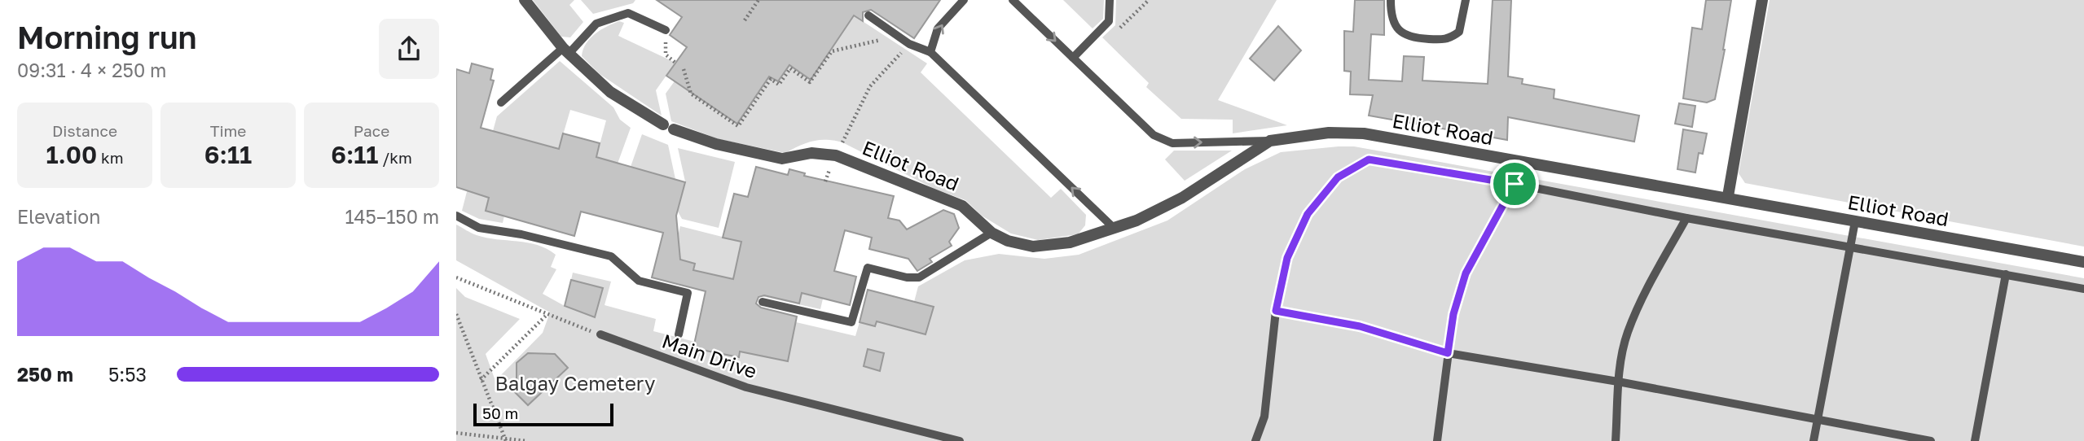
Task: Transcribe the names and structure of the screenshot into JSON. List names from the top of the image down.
{
  "streets": {
    "street": ["Elliot Road"],
    "lane": ["Main Drive"]
  },
  "parks": ["Balgay Cemetery"],
  "scale_bar": "50 m",
  "page": {
    "heading": ["Morning run", "09:31 · 4 × 250 m"],
    "stats": [
      ["Distance", "1.00 km"],
      ["Time", "6:11"],
      ["Pace", "6:11 /km"]
    ],
    "chart": ["Elevation", "145–150 m"],
    "list": [
      {
        "name": "250 m",
        "note": "5:53"
      }
    ],
    "scale": "50 m"
  }
}
